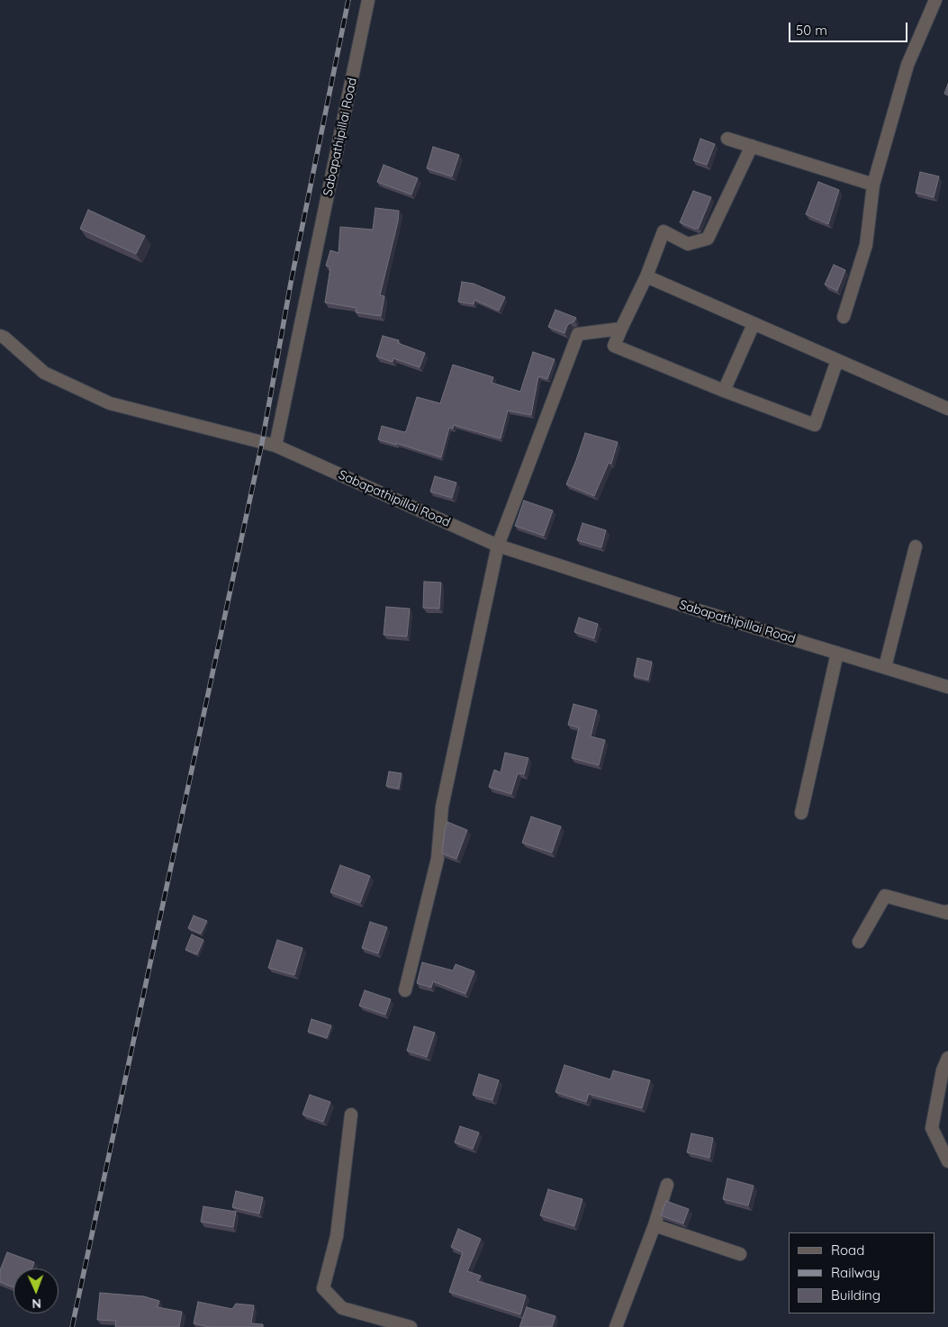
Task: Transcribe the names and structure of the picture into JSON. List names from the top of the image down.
{
  "streets": {
    "street": ["Sabapathipillai Road"]
  },
  "legend": ["Road", "Railway", "Building"],
  "scale_bar": "50 m",
  "north": "bottom"
}
